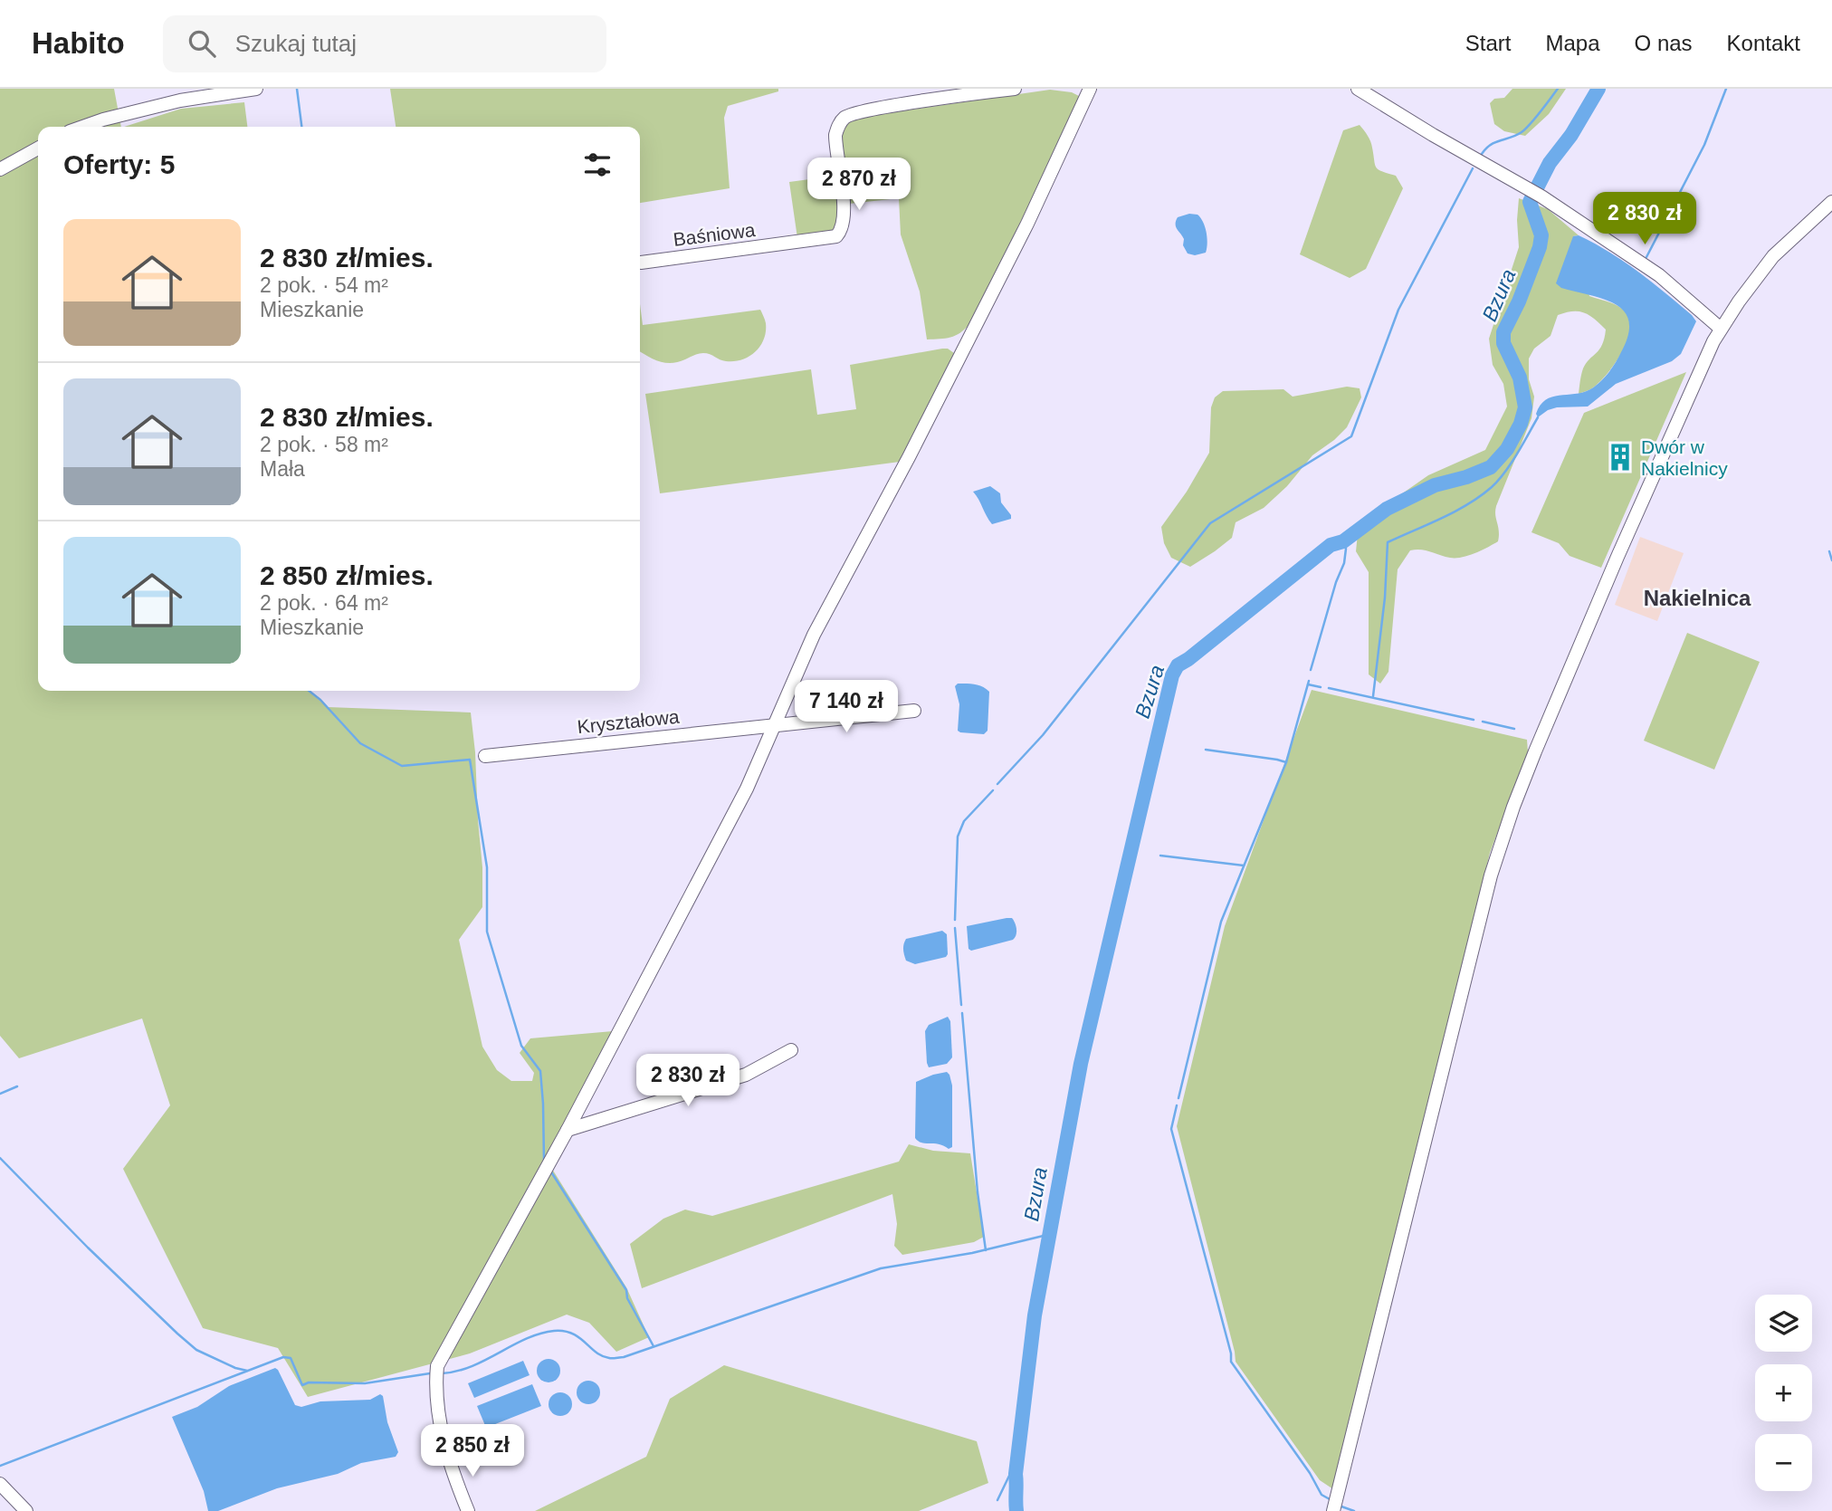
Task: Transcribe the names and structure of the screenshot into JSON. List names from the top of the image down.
{
  "streets": {
    "street": ["Baśniowa", "Kryształowa"]
  },
  "districts": ["Nakielnica"],
  "water": ["Bzura"],
  "places": {
    "building": ["Dwór w Nakielnicy"]
  },
  "page": {
    "header": "Habito",
    "search": "Szukaj tutaj",
    "nav": [
      "Start",
      "Mapa",
      "O nas",
      "Kontakt"
    ],
    "heading": "Oferty: 5",
    "price": [
      "2 870 zł",
      "2 830 zł",
      "7 140 zł",
      "2 830 zł",
      "2 850 zł"
    ],
    "list": [
      {
        "name": "2 830 zł/mies.",
        "note": "2 pok. · 54 m² · Mieszkanie"
      },
      {
        "name": "2 830 zł/mies.",
        "note": "2 pok. · 58 m² · Mała"
      },
      {
        "name": "2 850 zł/mies.",
        "note": "2 pok. · 64 m² · Mieszkanie"
      }
    ],
    "map_buttons": ["+", "−"]
  }
}
